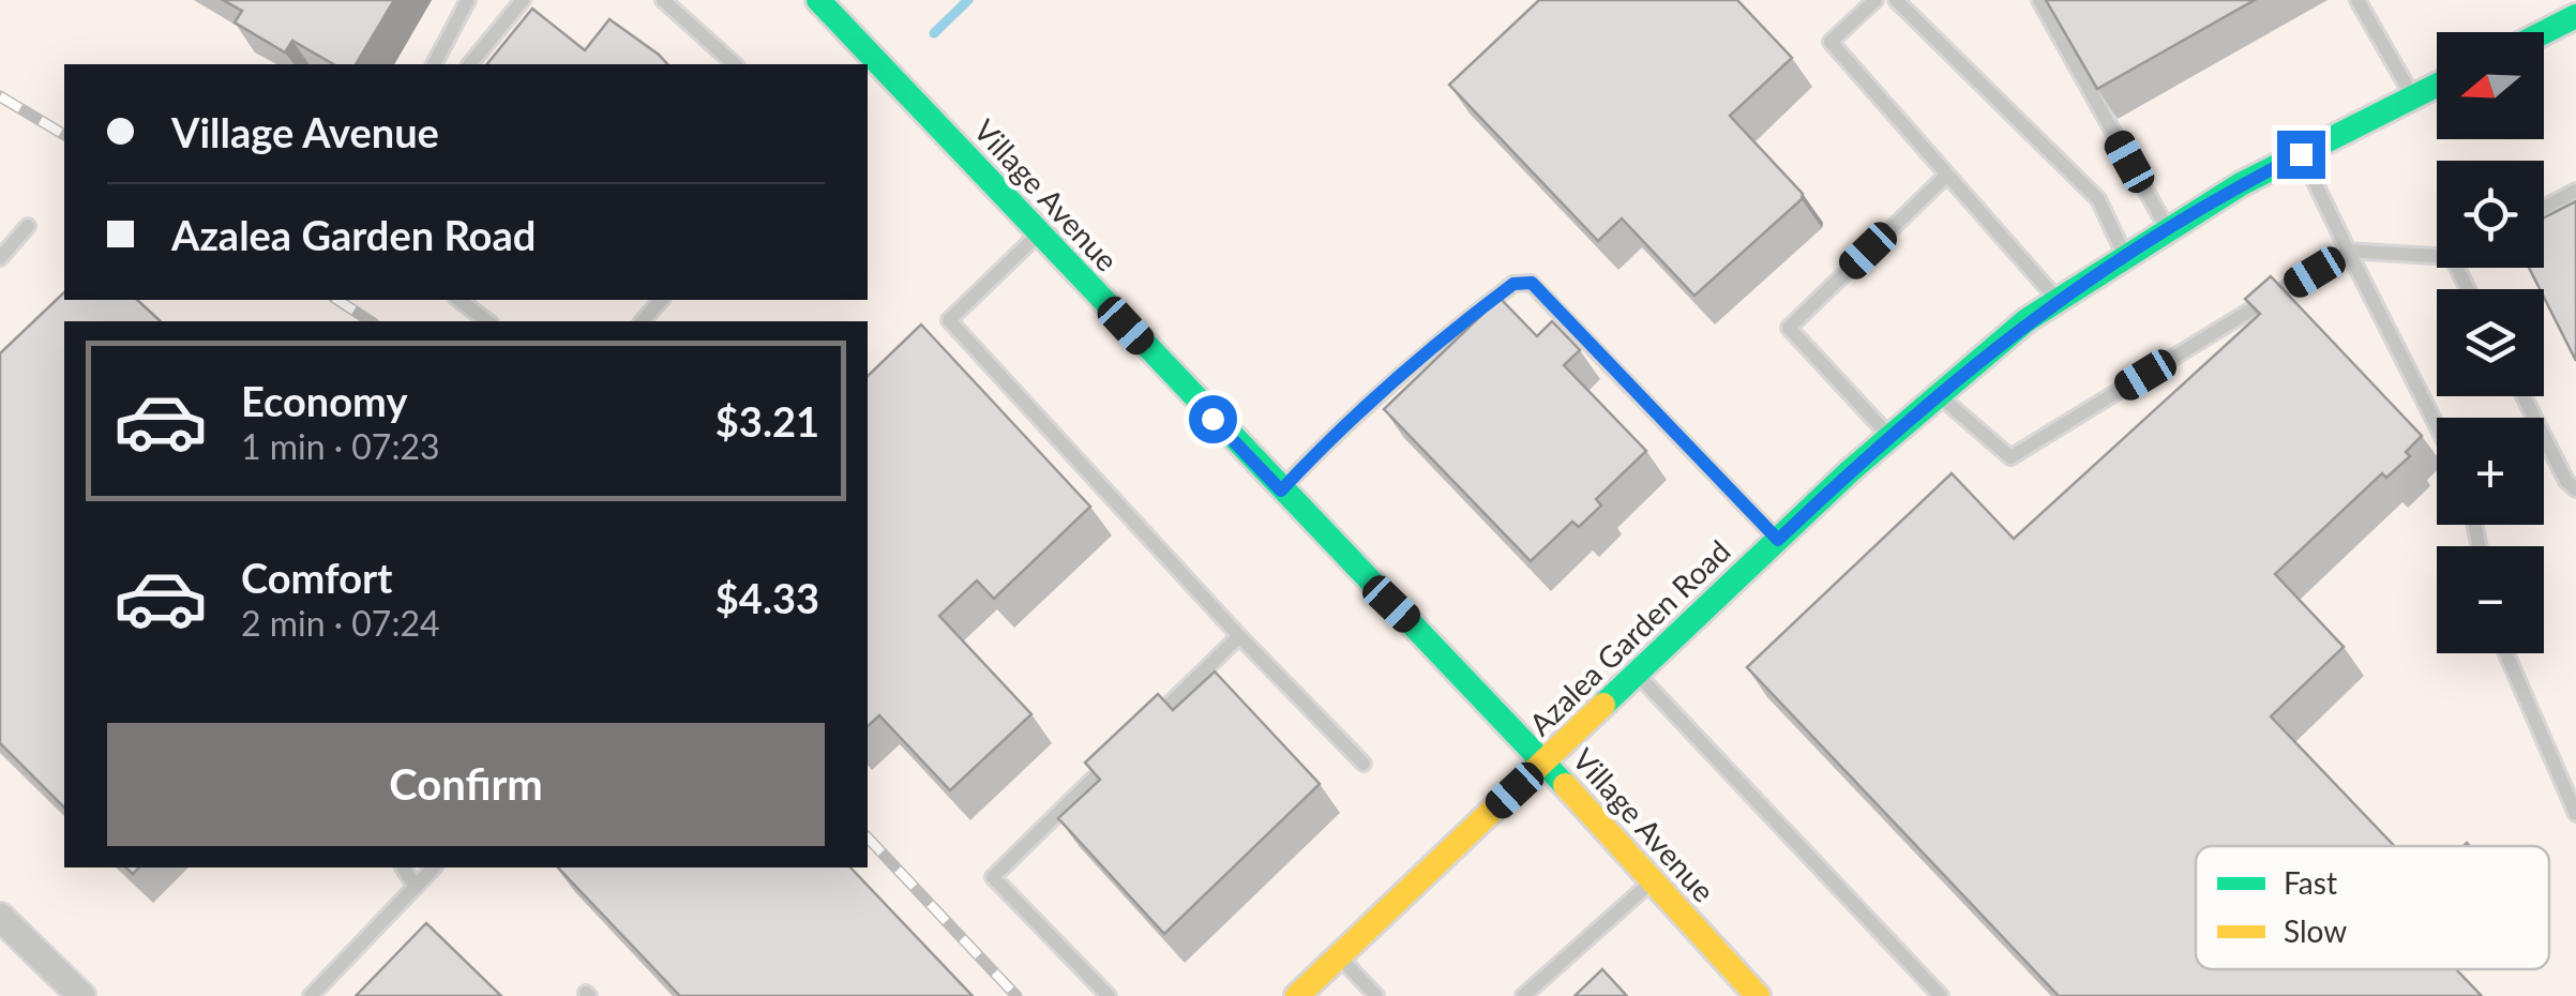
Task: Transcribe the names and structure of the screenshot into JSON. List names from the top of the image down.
{
  "streets": {
    "main road": ["Village Avenue", "Azalea Garden Road"]
  },
  "crossings": [
    ["Village Avenue", "Azalea Garden Road"]
  ],
  "legend": ["Fast", "Slow"],
  "north": "left",
  "page": {
    "map_buttons": ["+", "−"],
    "banner": ["Village Avenue", "Azalea Garden Road"],
    "list": [
      {
        "name": "Economy",
        "note": "1 min · 07:23",
        "value": "$3.21"
      },
      {
        "name": "Comfort",
        "note": "2 min · 07:24",
        "value": "$4.33"
      }
    ],
    "buttons": "Confirm"
  }
}
